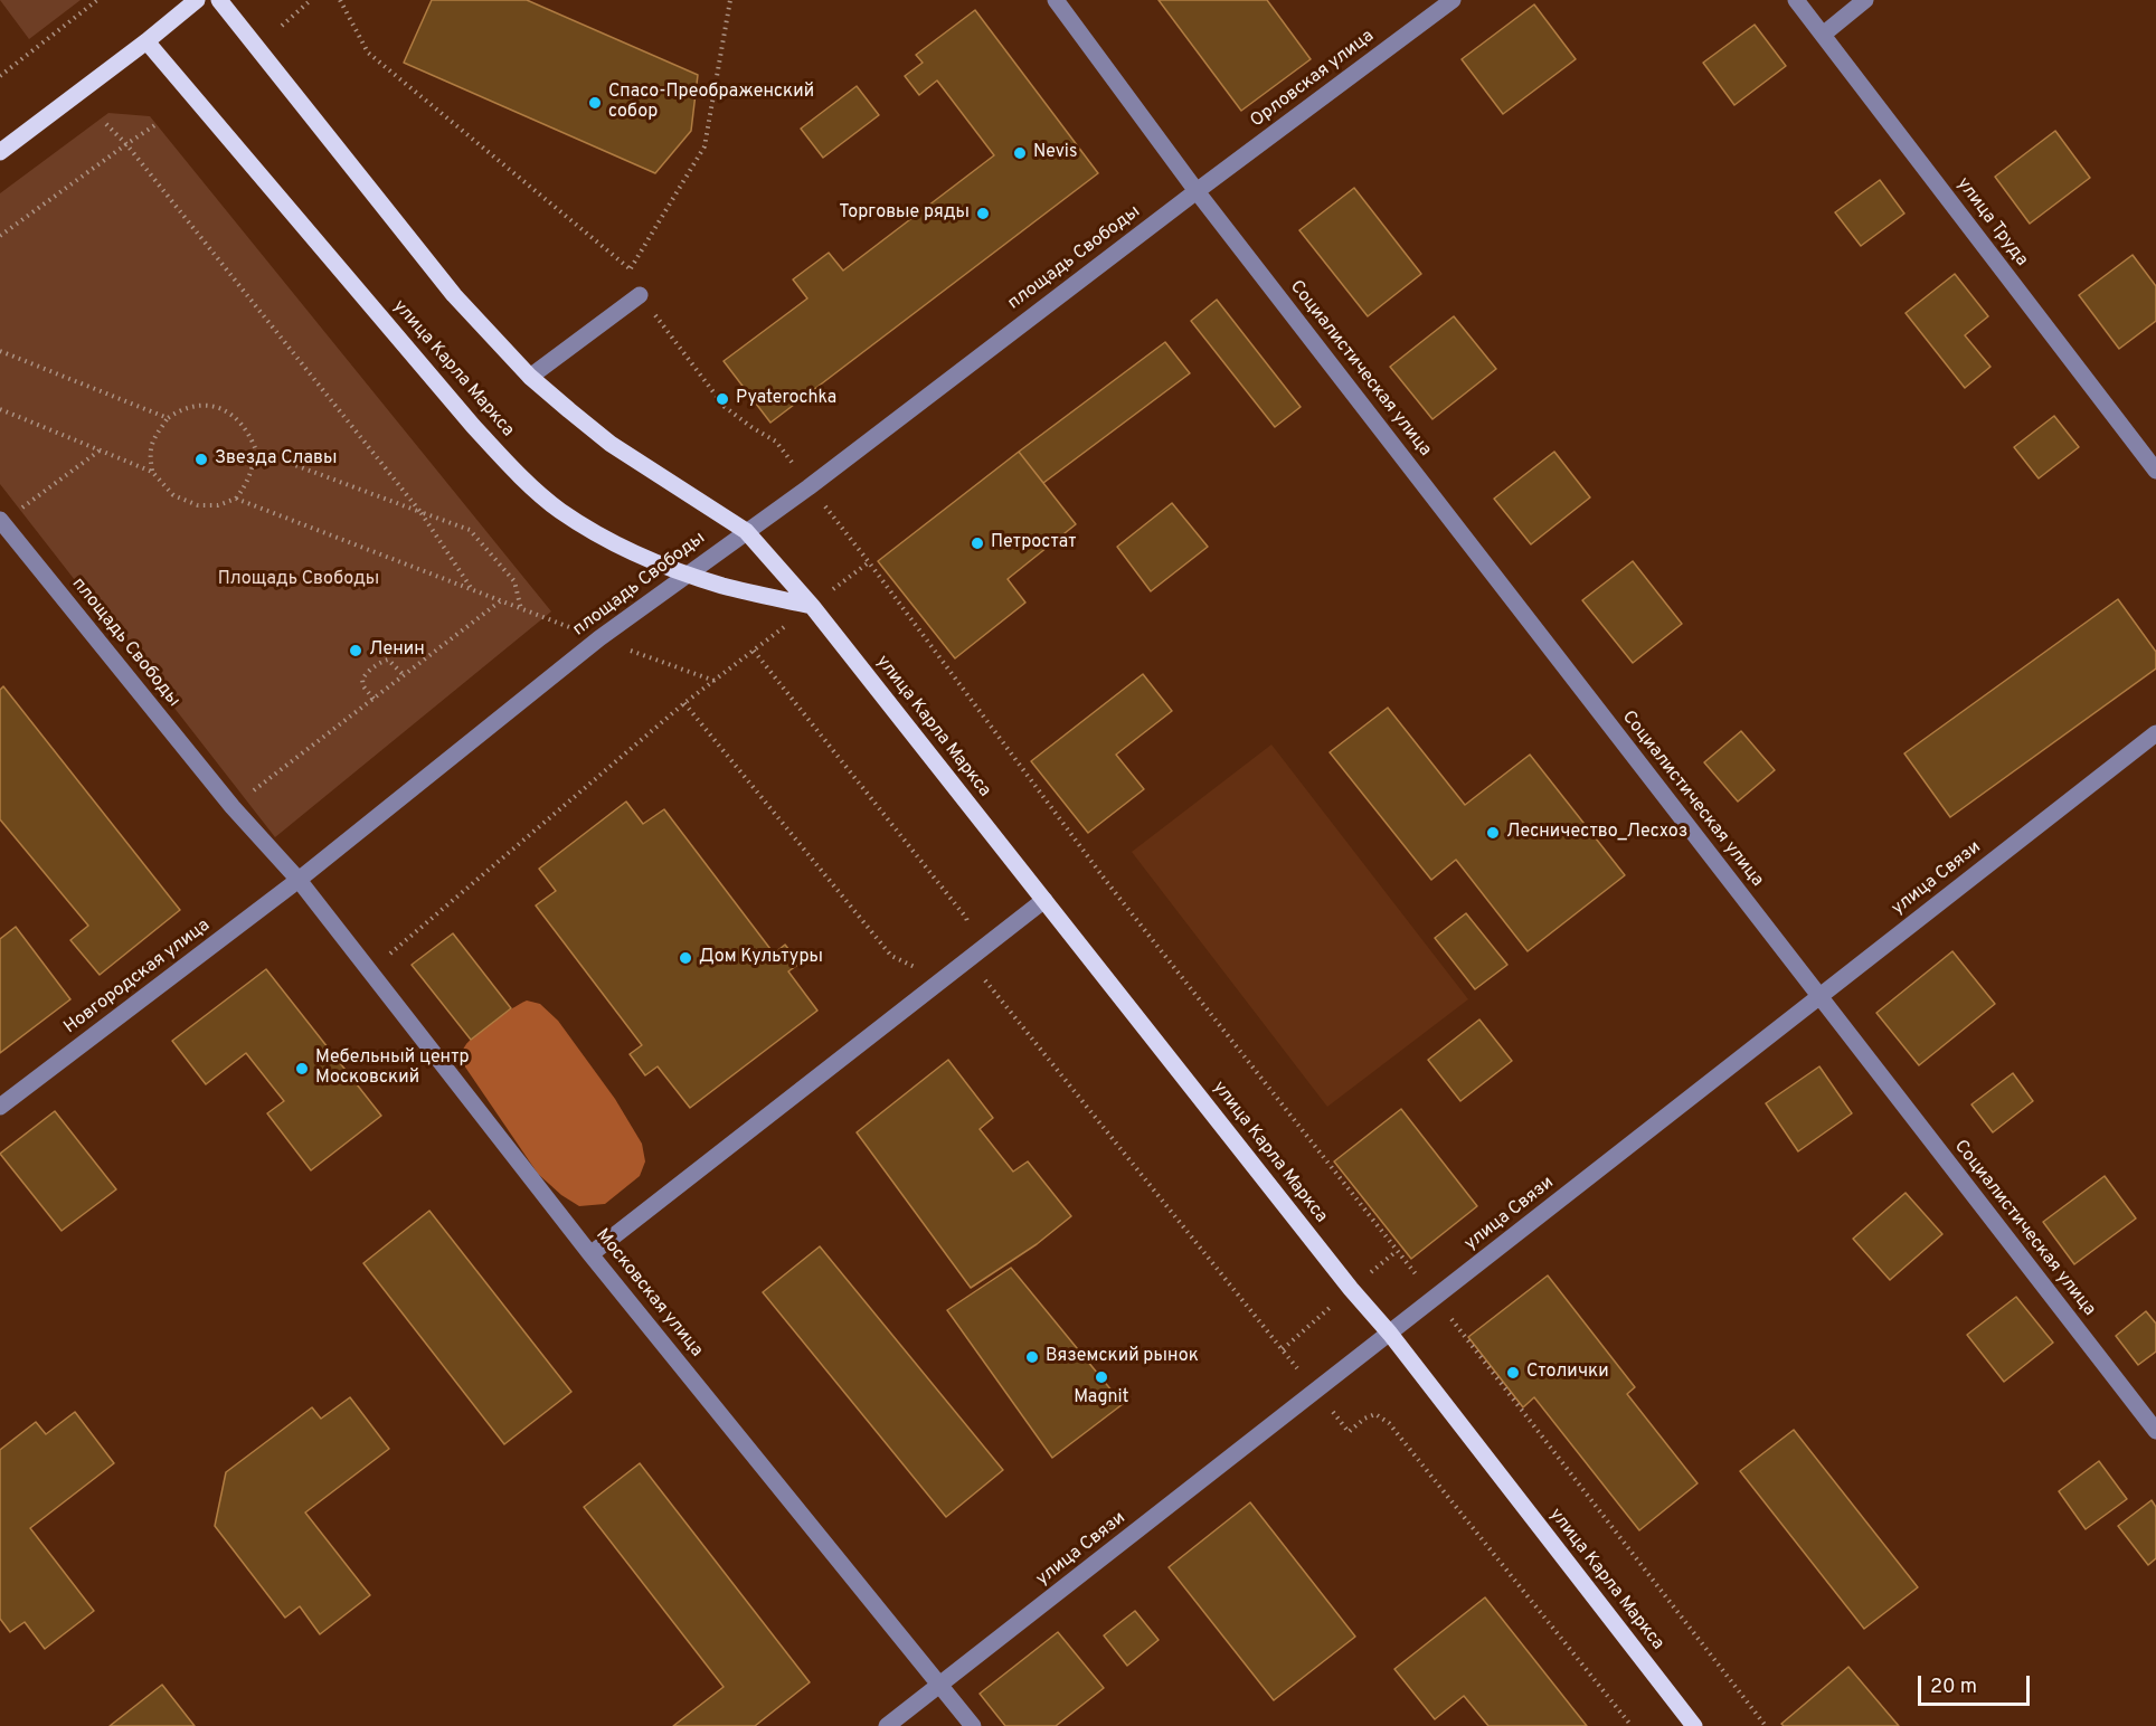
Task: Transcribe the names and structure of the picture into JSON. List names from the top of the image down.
{
  "streets": {
    "main road": ["улица Карла Маркса"],
    "street": [
      "Орловская улица",
      "улица Труда",
      "площадь Свободы",
      "Социалистическая улица",
      "улица Связи",
      "Новгородская улица",
      "Московская улица"
    ]
  },
  "crossings": [
    ["Орловская улица", "площадь Свободы"],
    ["Орловская улица", "Социалистическая улица"],
    ["площадь Свободы", "улица Карла Маркса"],
    ["площадь Свободы", "Социалистическая улица"],
    ["площадь Свободы", "Новгородская улица"],
    ["площадь Свободы", "Московская улица"],
    ["улица Карла Маркса", "улица Связи"],
    ["Социалистическая улица", "улица Связи"],
    ["улица Связи", "Московская улица"],
    ["Новгородская улица", "Московская улица"]
  ],
  "parks": ["Площадь Свободы"],
  "places": [
    "Спасо-Преображенский собор",
    "Nevis",
    "Торговые ряды",
    "Pyaterochka",
    "Звезда Славы",
    "Петростат",
    "Ленин",
    "Лесничество_Лесхоз",
    "Дом Культуры",
    "Мебельный центр Московский",
    "Вяземский рынок",
    "Столички",
    "Magnit"
  ],
  "scale_bar": "20 m"
}
